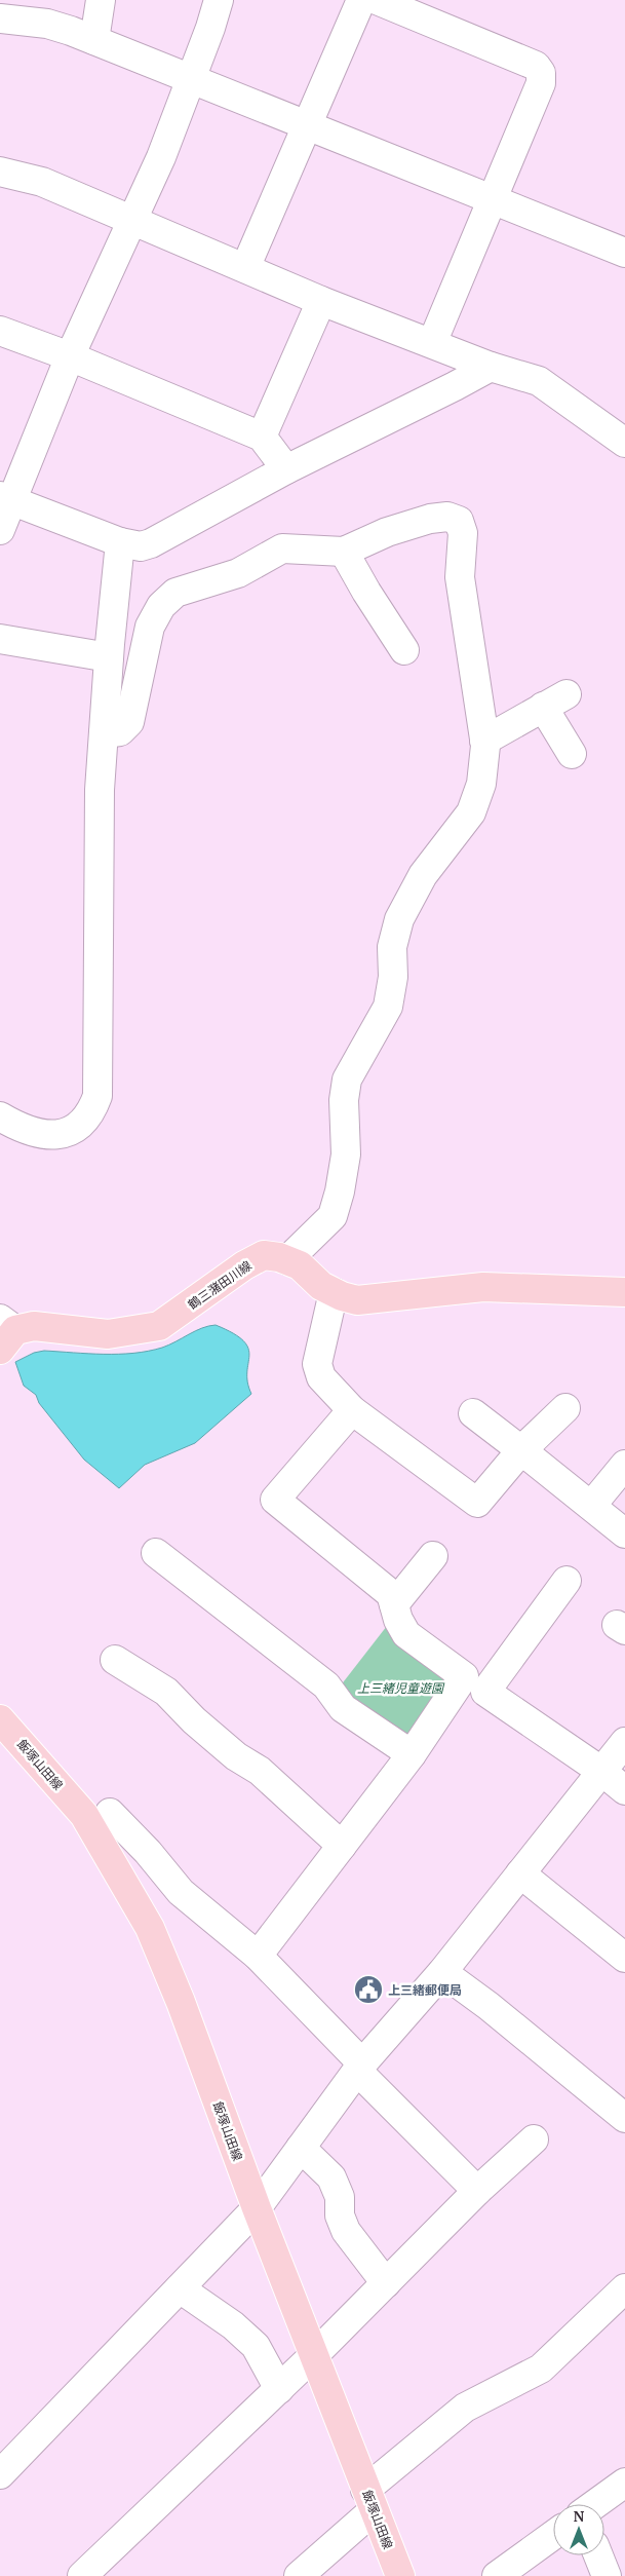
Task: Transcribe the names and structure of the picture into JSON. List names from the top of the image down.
{
  "streets": {
    "main road": ["鶴三潴田川線", "飯塚山田線"]
  },
  "parks": ["上三緒児童遊園"],
  "places": {
    "public building": ["上三緒郵便局"]
  },
  "north": "top"
}
